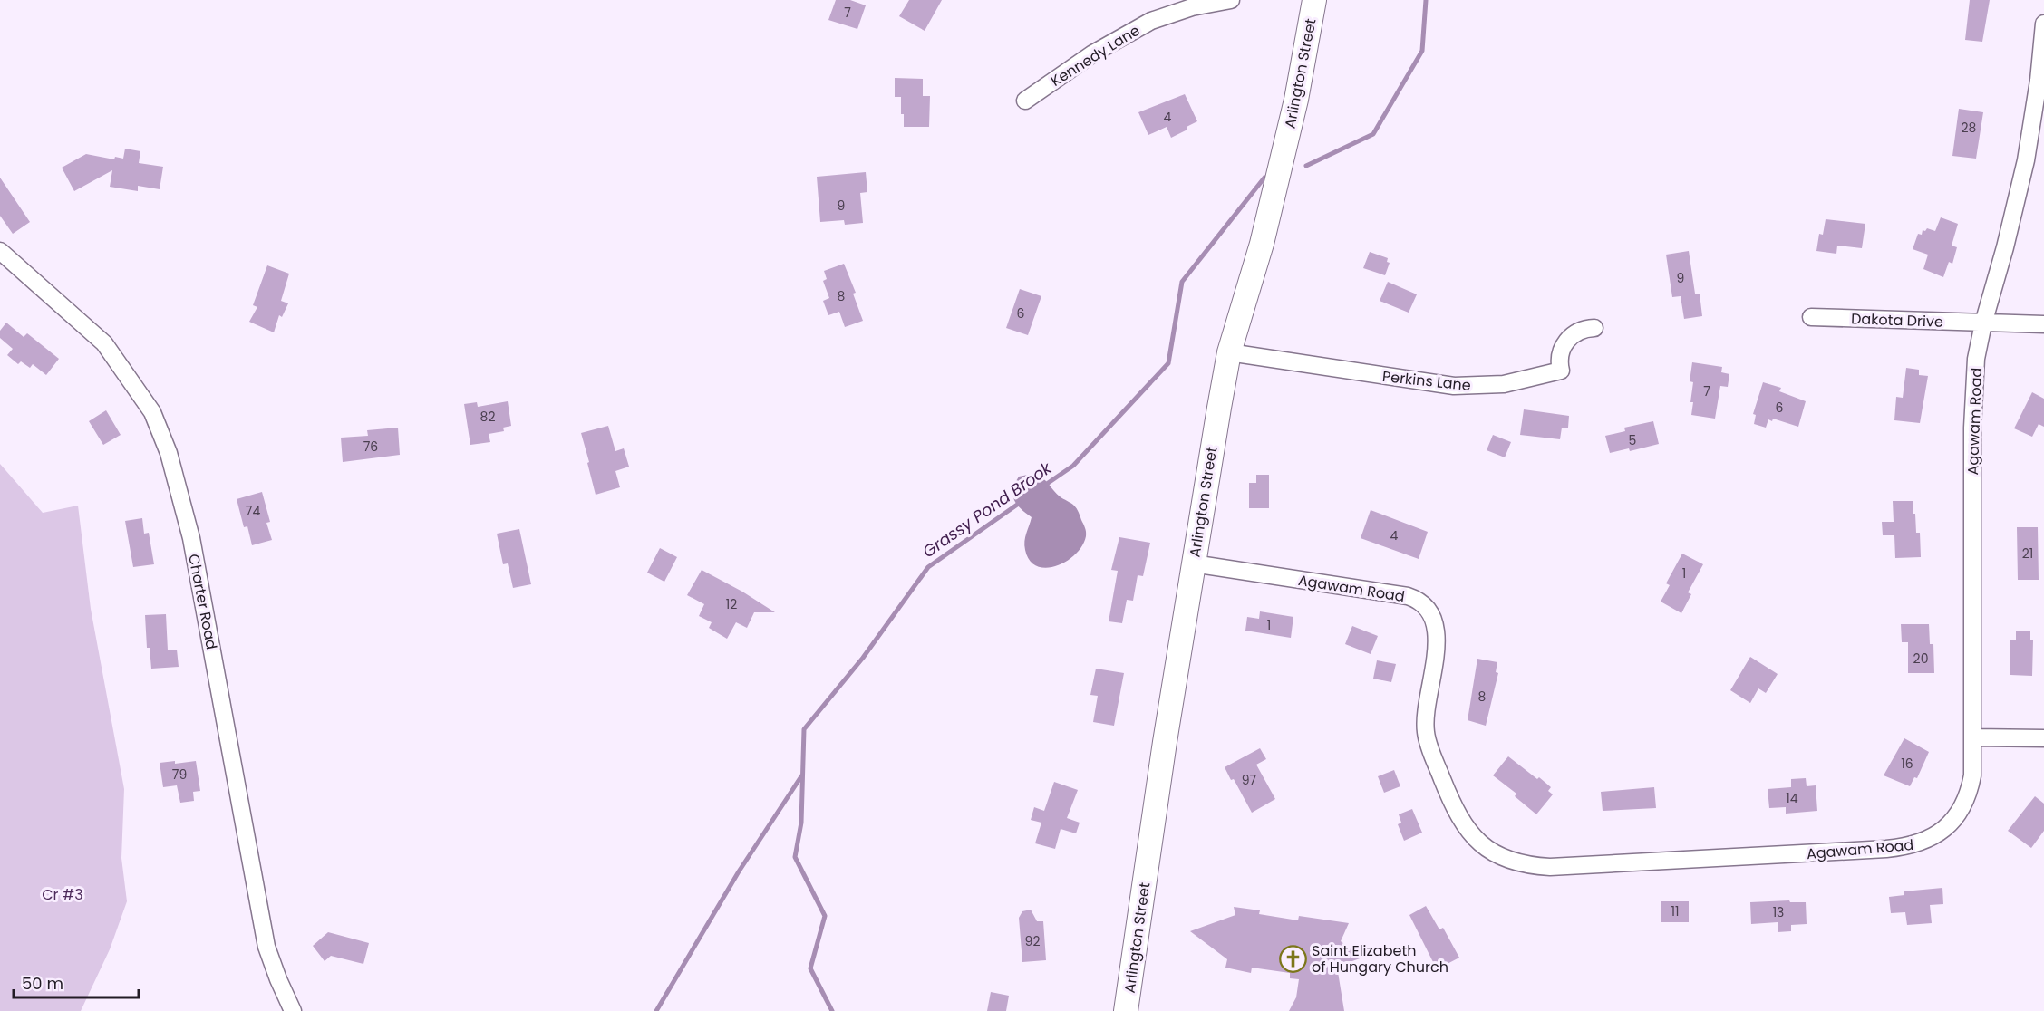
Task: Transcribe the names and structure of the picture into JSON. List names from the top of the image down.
{
  "streets": {
    "street": [
      "Kennedy Lane",
      "Arlington Street",
      "Dakota Drive",
      "Perkins Lane",
      "Agawam Road",
      "Charter Road"
    ]
  },
  "crossings": [
    ["Arlington Street", "Perkins Lane"],
    ["Arlington Street", "Agawam Road"],
    ["Dakota Drive", "Agawam Road"]
  ],
  "water": ["Grassy Pond Brook"],
  "parks": ["Cr #3"],
  "places": {
    "church": ["Saint Elizabeth of Hungary Church"]
  },
  "house_numbers": [
    "7",
    "4",
    "28",
    "9",
    "9",
    "8",
    "6",
    "7",
    "6",
    "82",
    "5",
    "76",
    "74",
    "4",
    "21",
    "1",
    "12",
    "1",
    "20",
    "8",
    "16",
    "79",
    "97",
    "14",
    "11",
    "13",
    "92"
  ],
  "scale_bar": "50 m"
}
